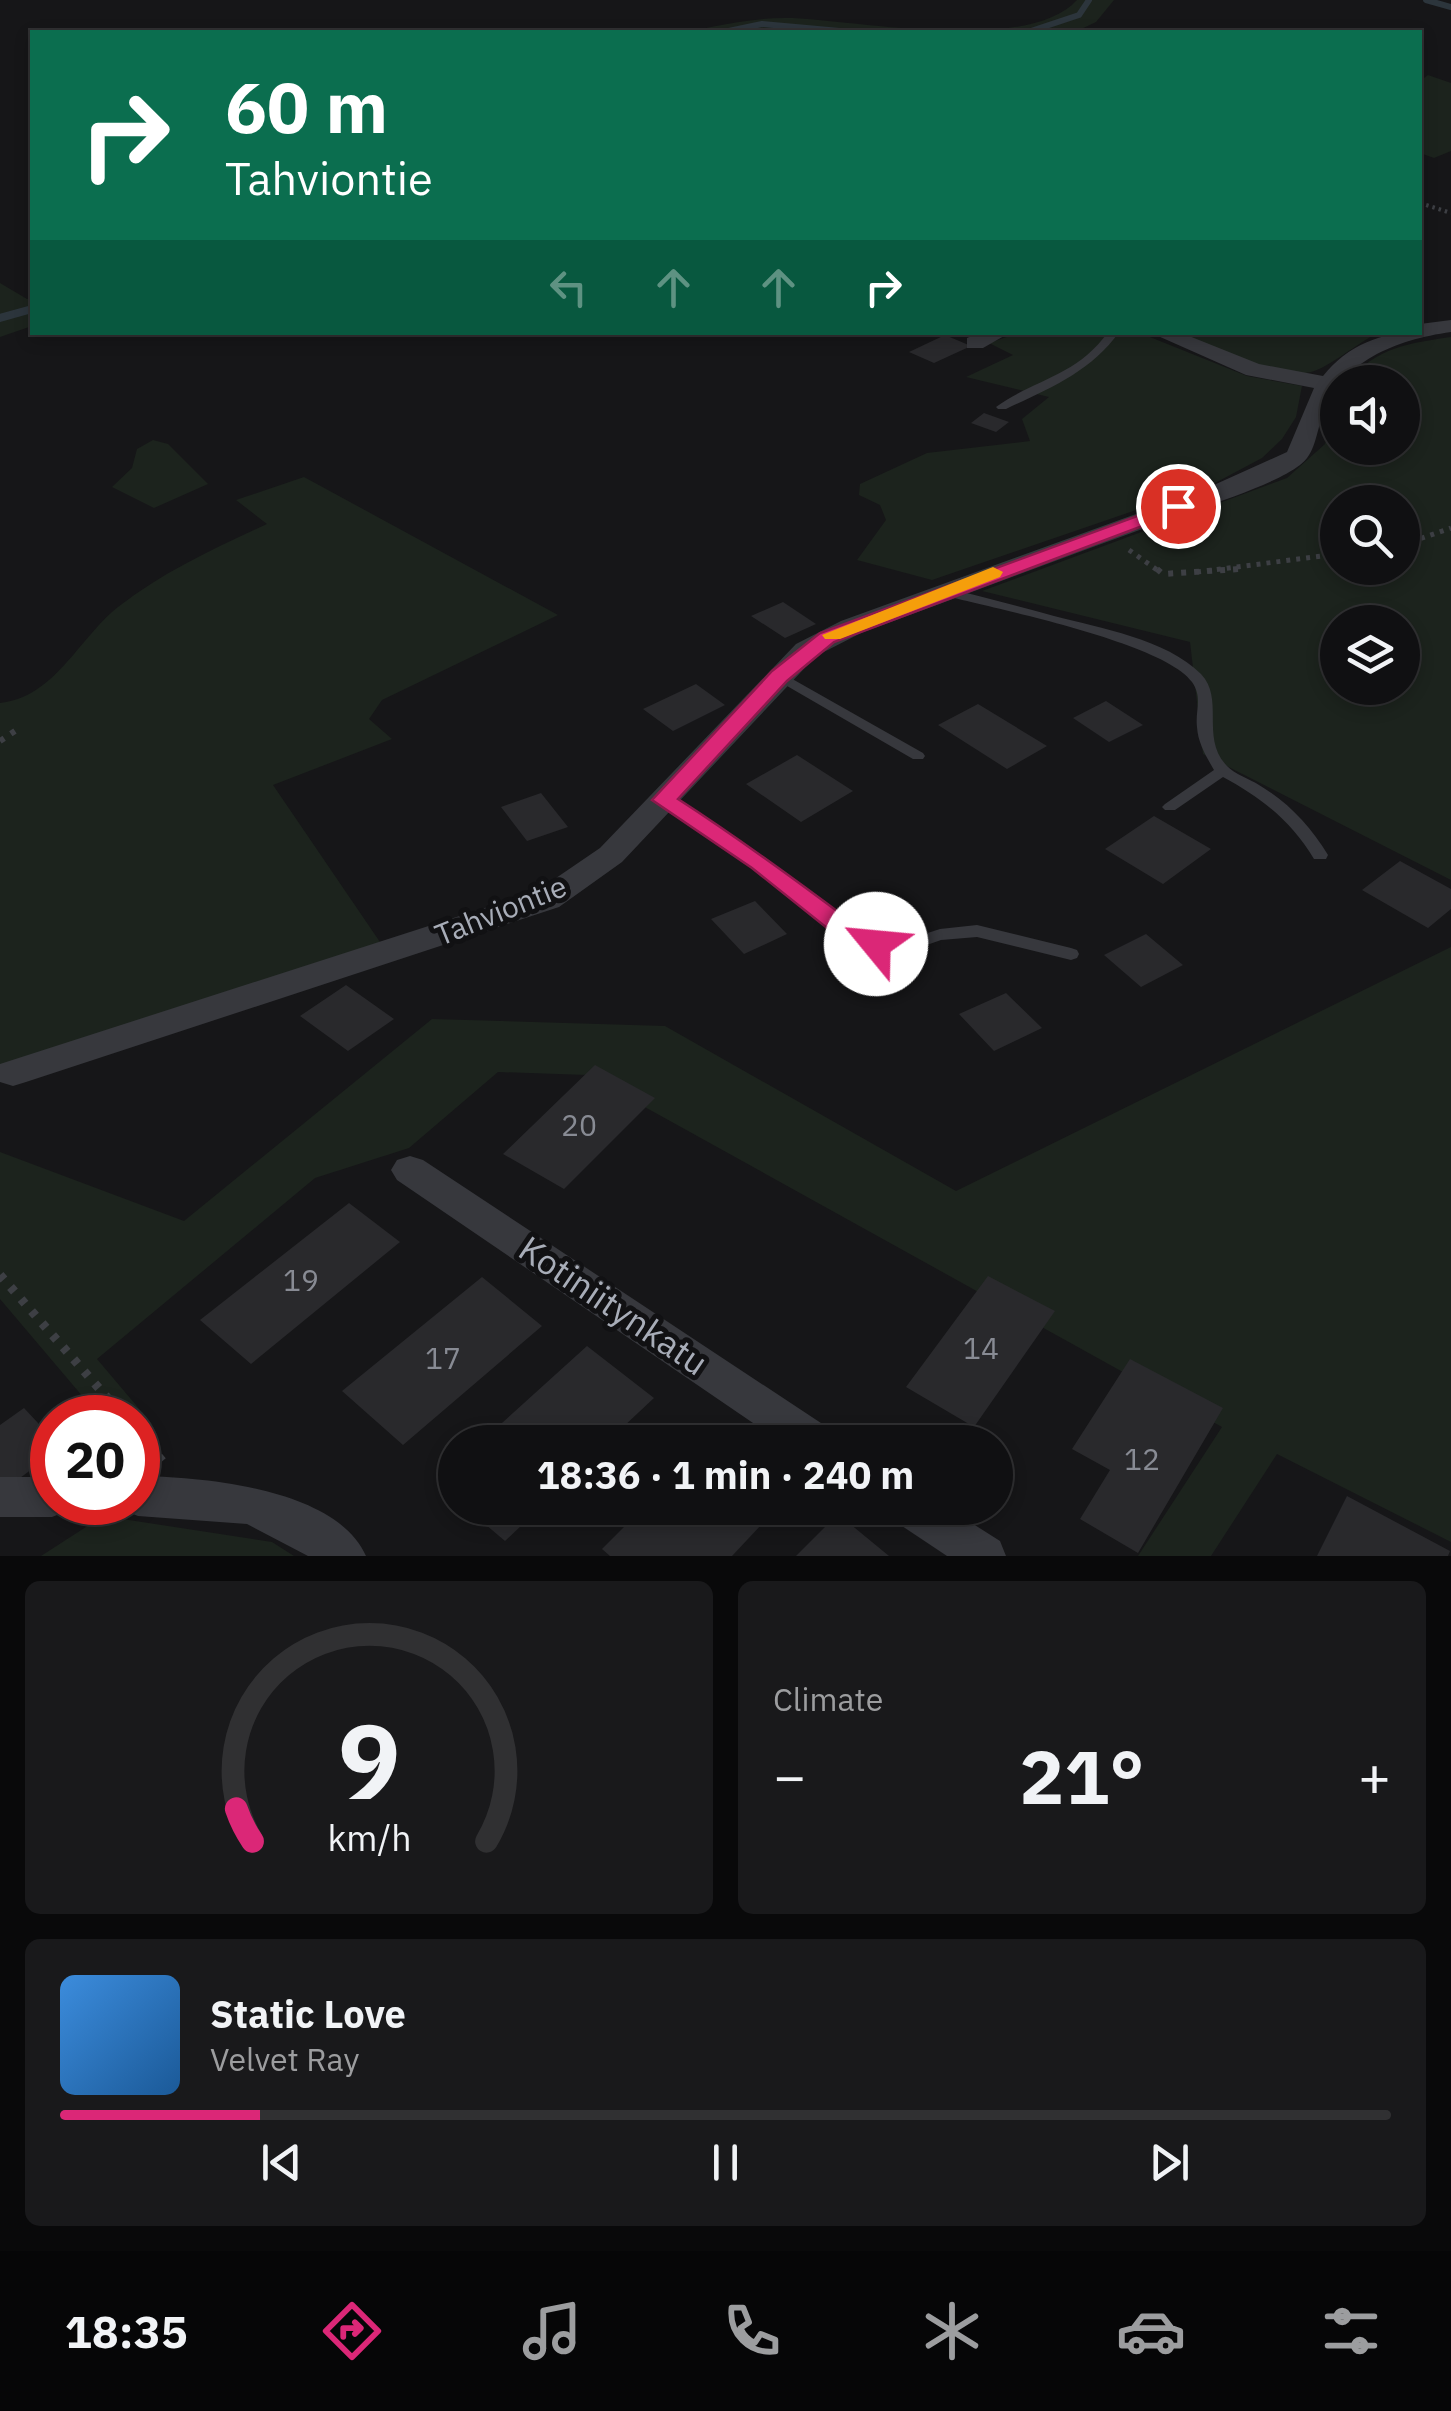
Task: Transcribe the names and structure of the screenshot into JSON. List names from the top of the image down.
{
  "streets": {
    "street": ["Tahviontie", "Kotiniitynkatu"]
  },
  "house_numbers": [
    "20",
    "19",
    "14",
    "17",
    "12"
  ],
  "page": {
    "turn": ["60 m", "Tahviontie"],
    "limit": "20",
    "trip": "18:36 · 1 min · 240 m",
    "tile": "Climate",
    "heat": ["−", "21°", "+"],
    "song": ["Static Love", "Velvet Ray"],
    "tabs": "18:35",
    "gauge": ["9", "km/h"]
  }
}
